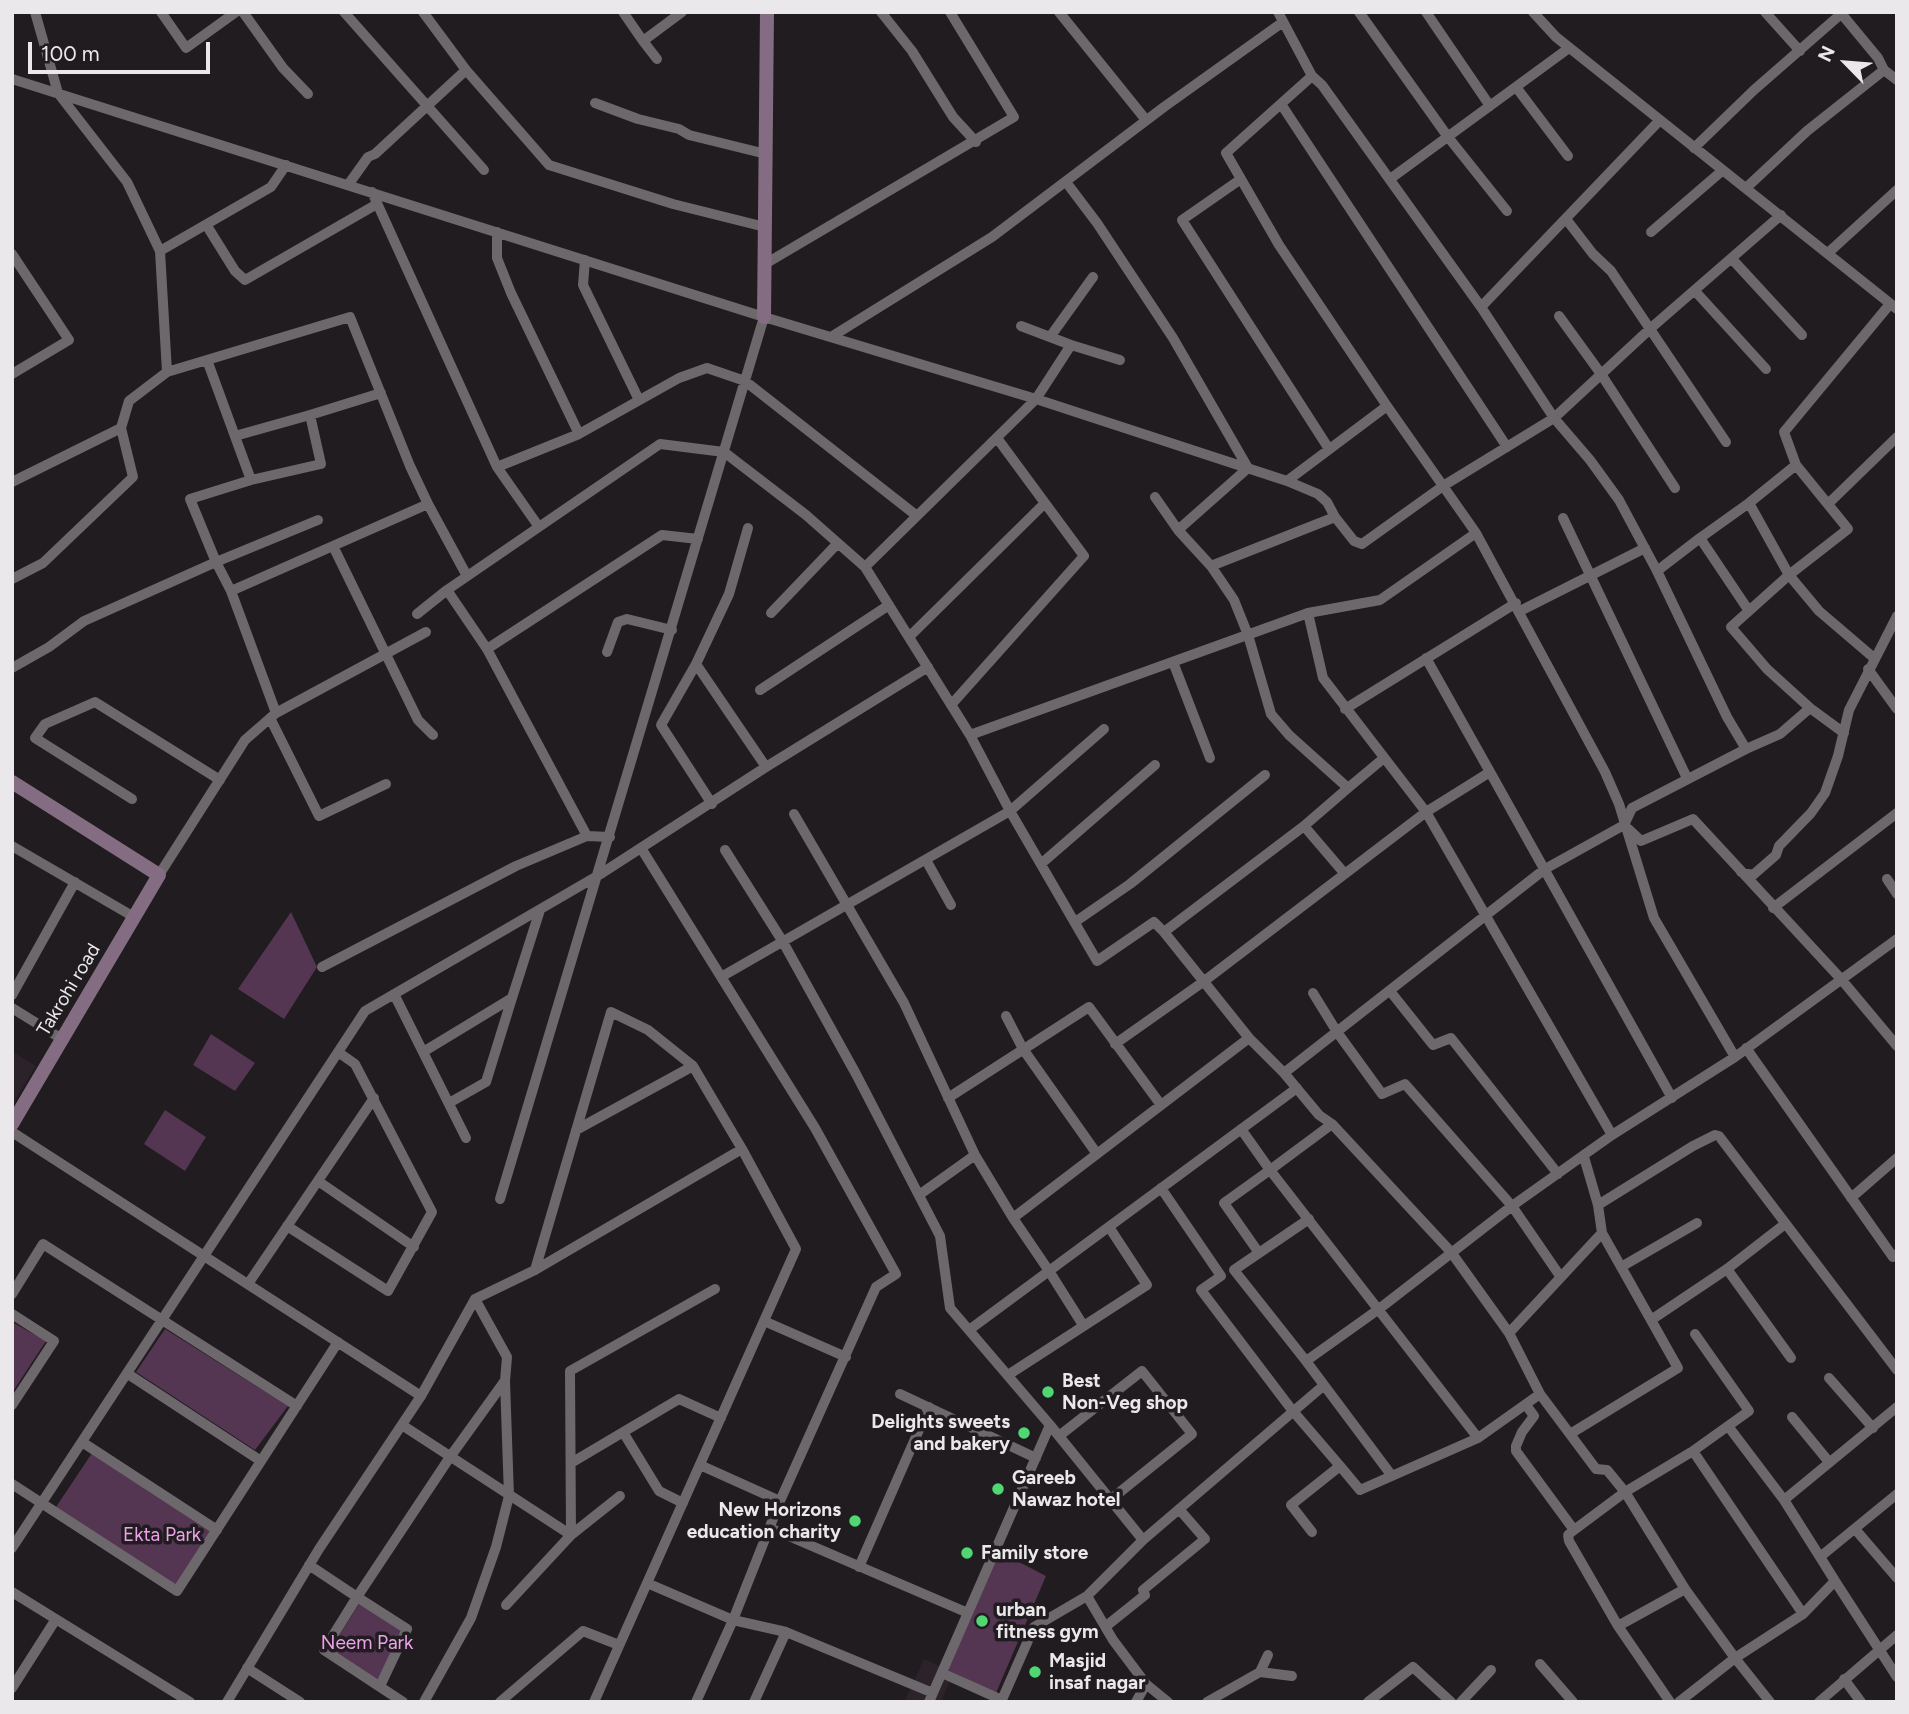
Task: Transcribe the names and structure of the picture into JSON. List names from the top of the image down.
{
  "streets": {
    "street": ["Takrohi road"]
  },
  "parks": ["Ekta Park", "Neem Park"],
  "places": [
    "Best Non-Veg shop",
    "Delights sweets and bakery",
    "Gareeb Nawaz hotel",
    "New Horizons education charity",
    "Family store",
    "urban fitness gym",
    "Masjid insaf nagar"
  ],
  "scale_bar": "100 m",
  "north": "top left"
}
